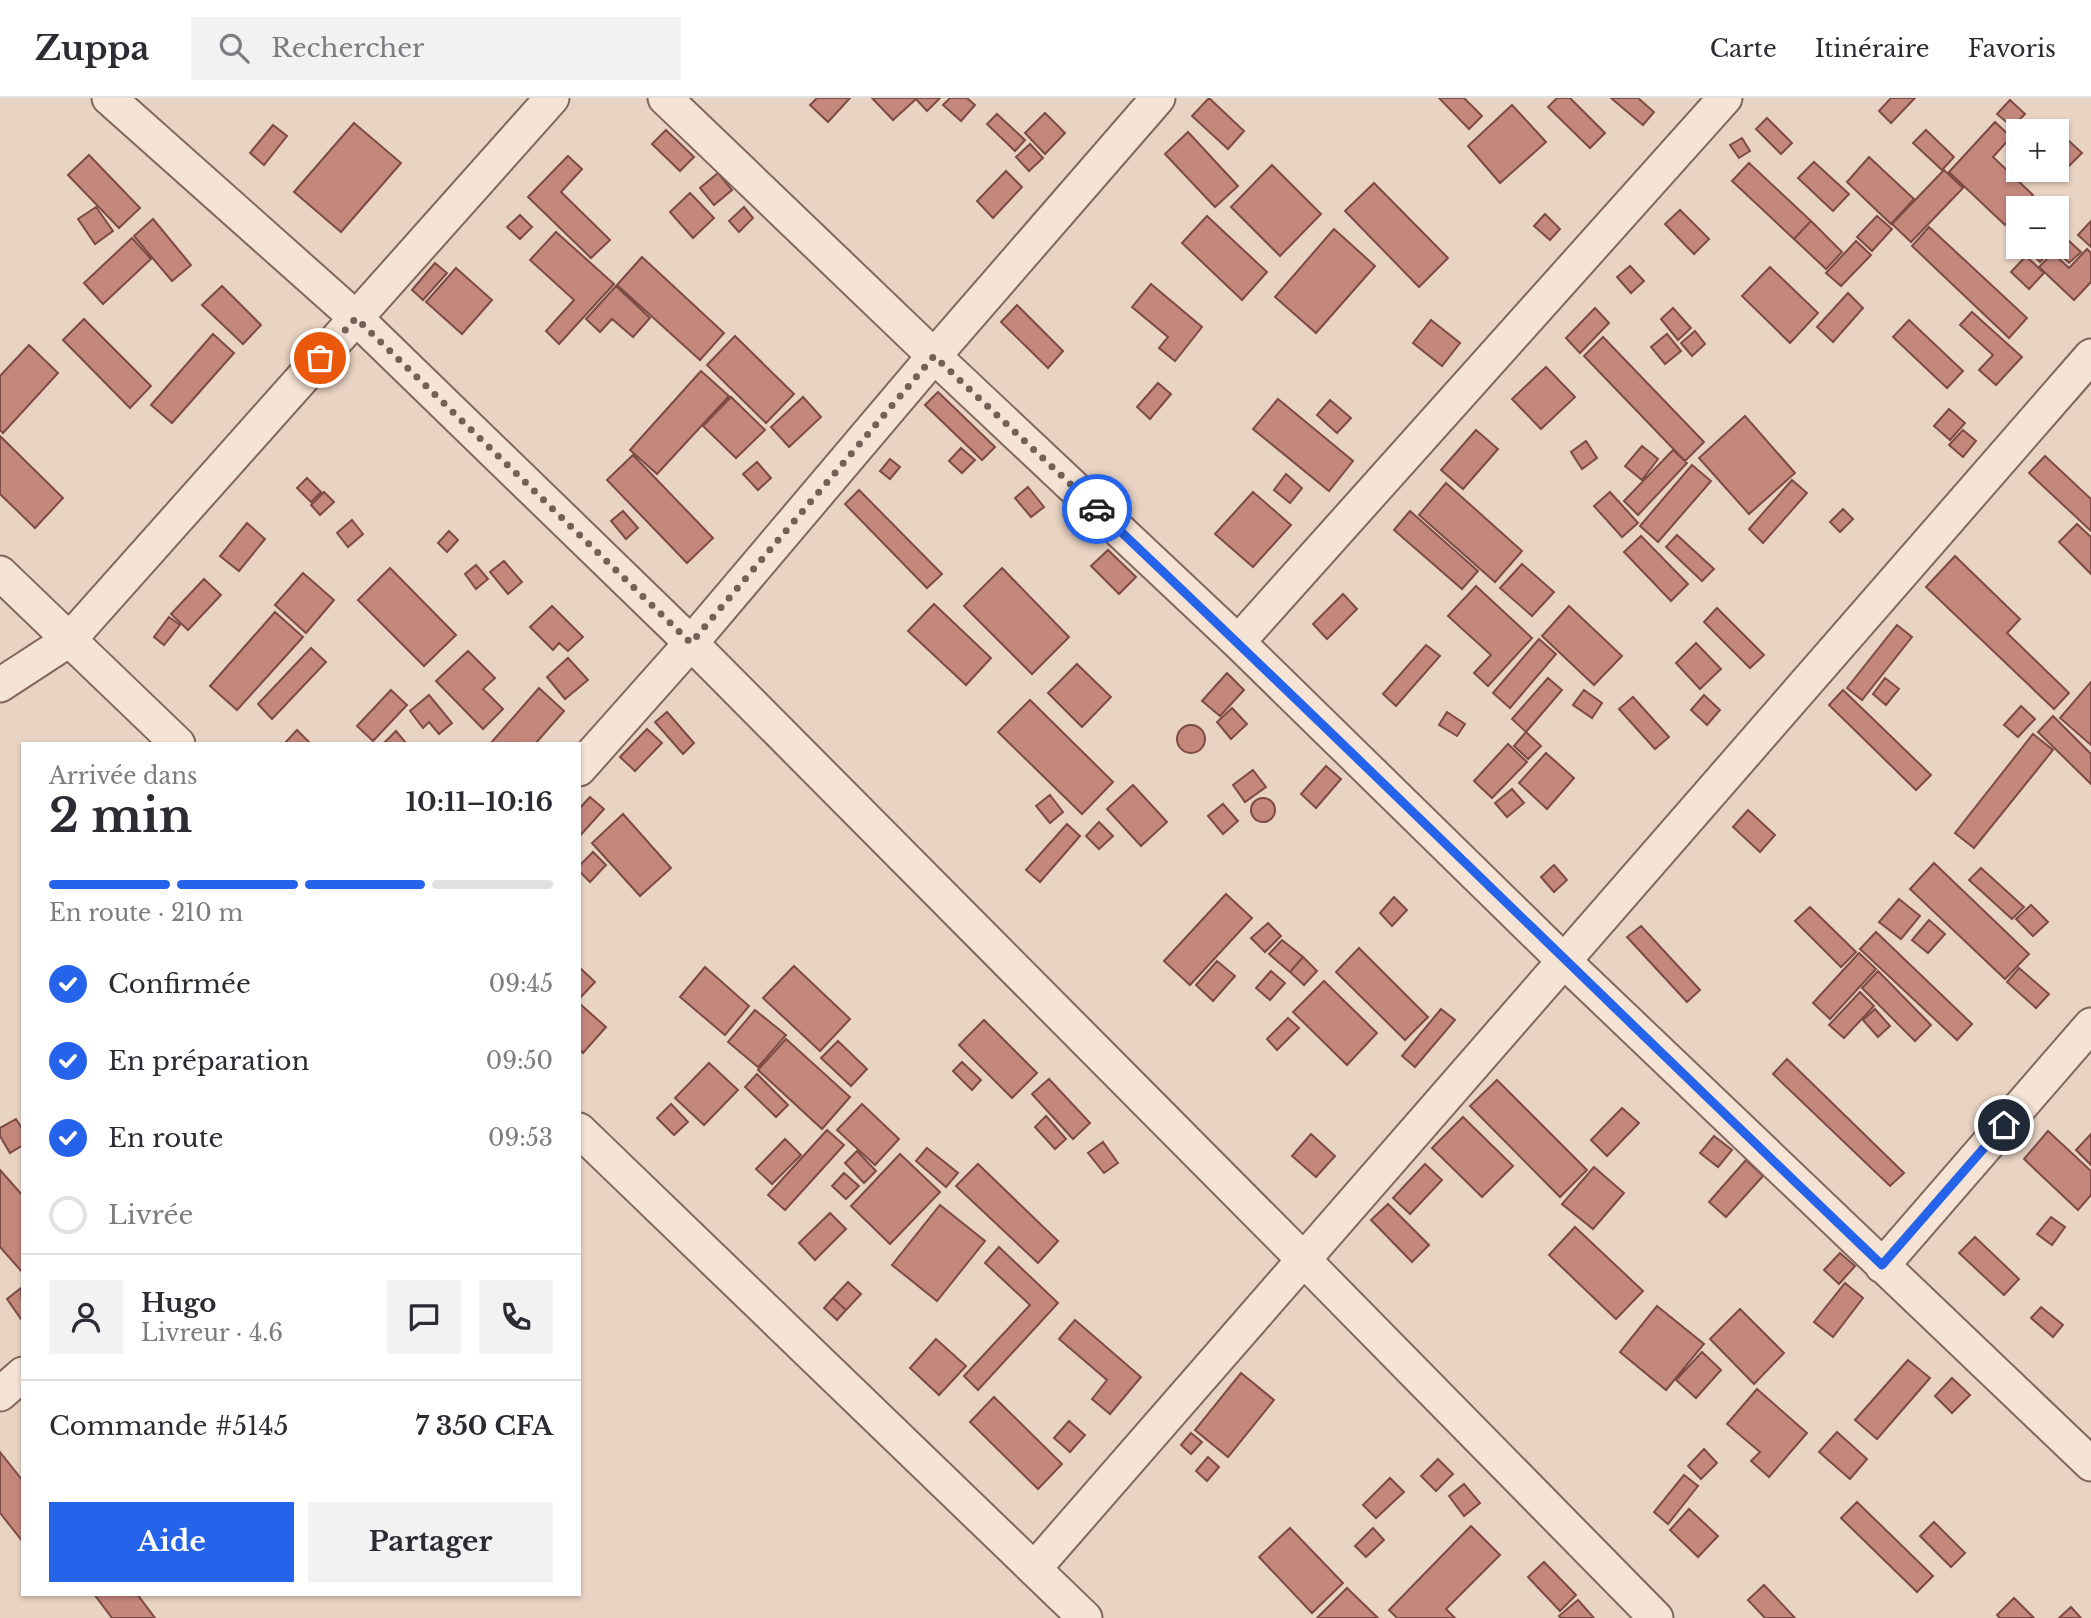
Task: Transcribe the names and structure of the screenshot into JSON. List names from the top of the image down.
{
  "page": {
    "header": "Zuppa",
    "search": "Rechercher",
    "nav": ["Carte", "Itinéraire", "Favoris"],
    "map_buttons": ["+", "−"],
    "heading": ["2 min", "Arrivée dans", "10:11–10:16"],
    "panel": [
      "Hugo",
      "Livreur · 4.6",
      "Commande #5145",
      "7 350 CFA"
    ],
    "bar": "En route · 210 m",
    "list": [
      ["Confirmée", "09:45"],
      ["En préparation", "09:50"],
      ["En route", "09:53"],
      "Livrée"
    ],
    "buttons": ["Aide", "Partager"]
  }
}
